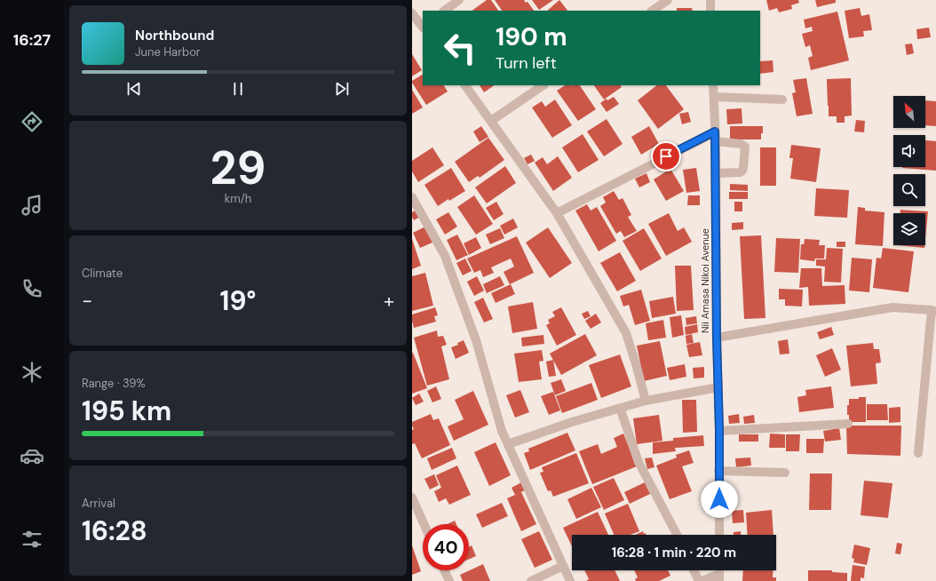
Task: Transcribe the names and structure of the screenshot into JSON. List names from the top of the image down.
{
  "streets": {
    "street": ["Nii Amasa Nikoi Avenue"]
  },
  "north": "top left",
  "page": {
    "tabs": "16:27",
    "turn": ["190 m", "Turn left"],
    "song": ["Northbound", "June Harbor"],
    "tile": [
      ["29", "km/h"],
      "Climate",
      ["Range · 39%", "195 km"],
      ["Arrival", "16:28"]
    ],
    "heat": ["−", "19°", "+"],
    "limit": "40",
    "trip": "16:28 · 1 min · 220 m"
  }
}
